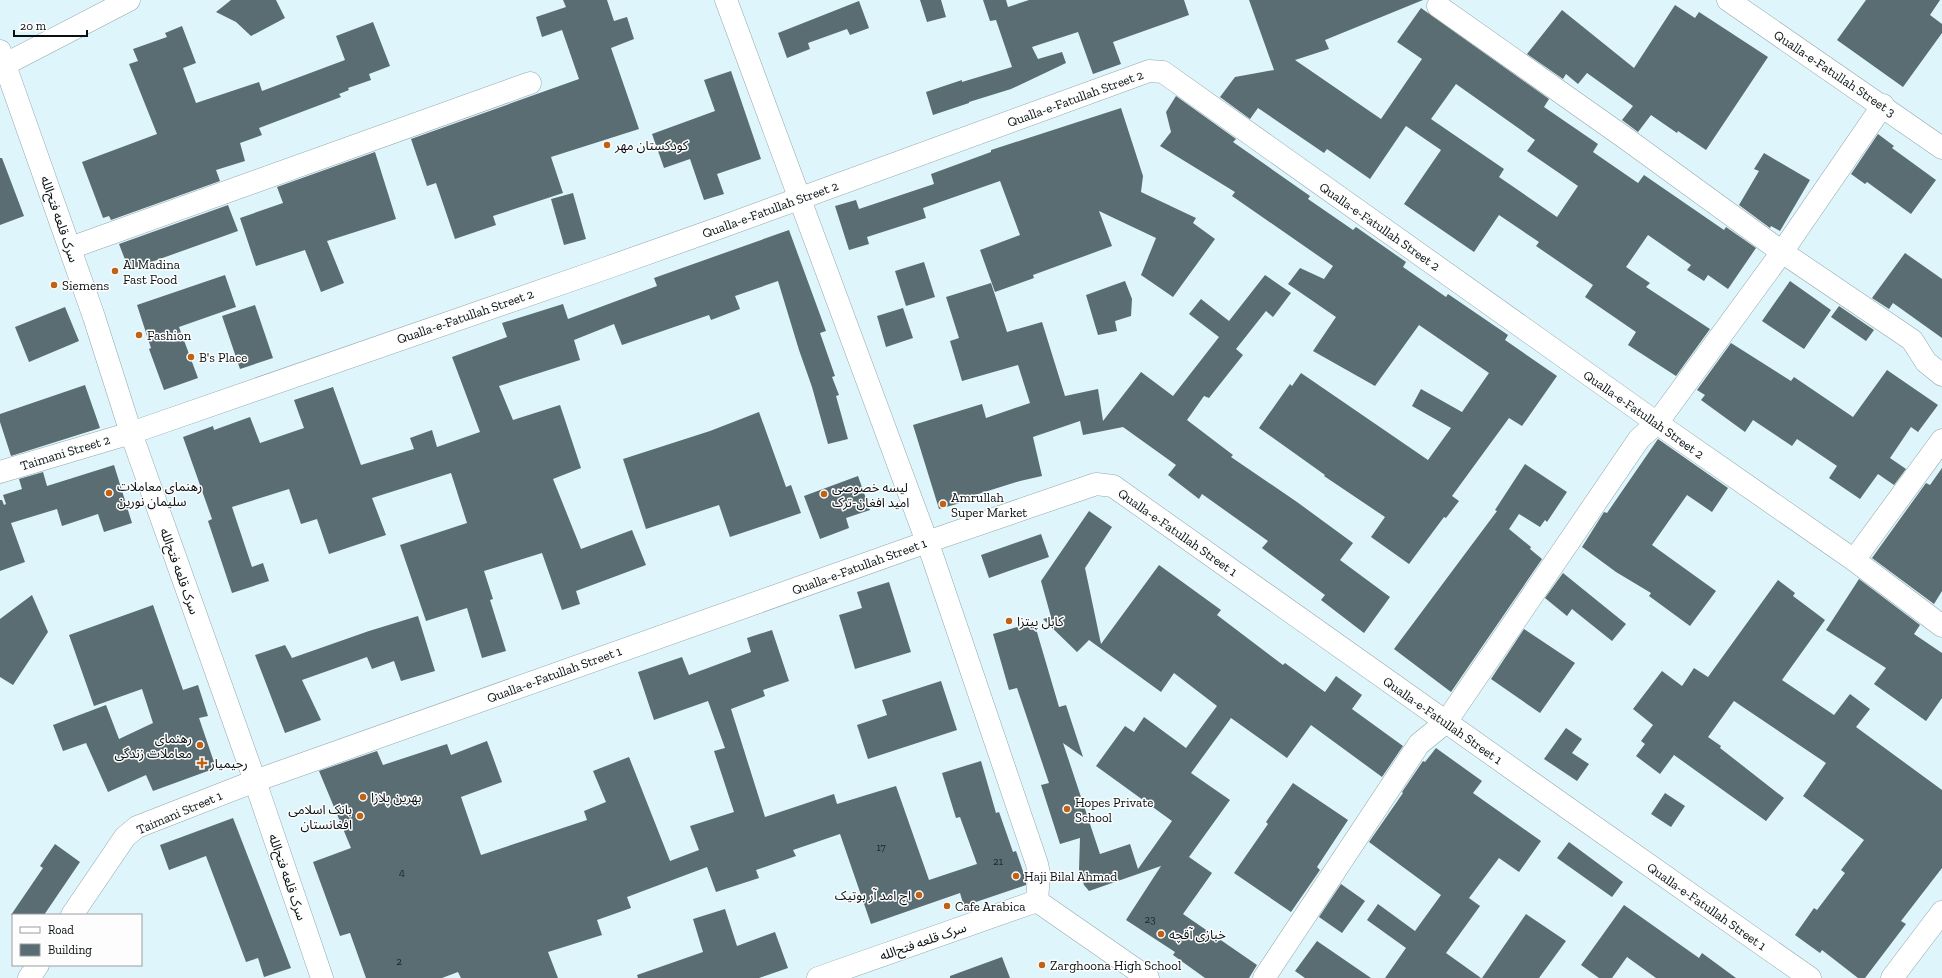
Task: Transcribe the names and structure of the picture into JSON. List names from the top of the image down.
{
  "streets": {
    "street": [
      "Qualla-e-Fatullah Street 3",
      "Qualla-e-Fatullah Street 2",
      "سرک قلعه فتح‌الله",
      "Taimani Street 2",
      "Qualla-e-Fatullah Street 1",
      "Taimani Street 1"
    ]
  },
  "crossings": [
    ["Qualla-e-Fatullah Street 2", "سرک قلعه فتح‌الله"],
    ["Qualla-e-Fatullah Street 2", "Taimani Street 2"],
    ["سرک قلعه فتح‌الله", "Taimani Street 2"],
    ["سرک قلعه فتح‌الله", "Qualla-e-Fatullah Street 1"],
    ["سرک قلعه فتح‌الله", "Taimani Street 1"],
    ["Qualla-e-Fatullah Street 1", "Taimani Street 1"]
  ],
  "places": {
    "other": [
      "کودکستان مهر",
      "Al Madina Fast Food",
      "Siemens",
      "Fashion",
      "B's Place",
      "رهنمای معاملات سلیمان نورین",
      "لیسه خصوصی امید افغان-ترک",
      "Amrullah Super Market",
      "کابل پیتزا",
      "رهنمای معاملات زندگی",
      "بهرین پلازا",
      "Hopes Private School",
      "بانک اسلامی افغانستان",
      "Haji Bilal Ahmad",
      "اچ امد آر بوتیک",
      "Cafe Arabica",
      "خبازی آقچه",
      "Zarghoona High School"
    ],
    "health": ["رحیمیار"]
  },
  "house_numbers": [
    "17",
    "21",
    "4",
    "23",
    "2"
  ],
  "legend": ["Road", "Building"],
  "scale_bar": "20 m"
}
